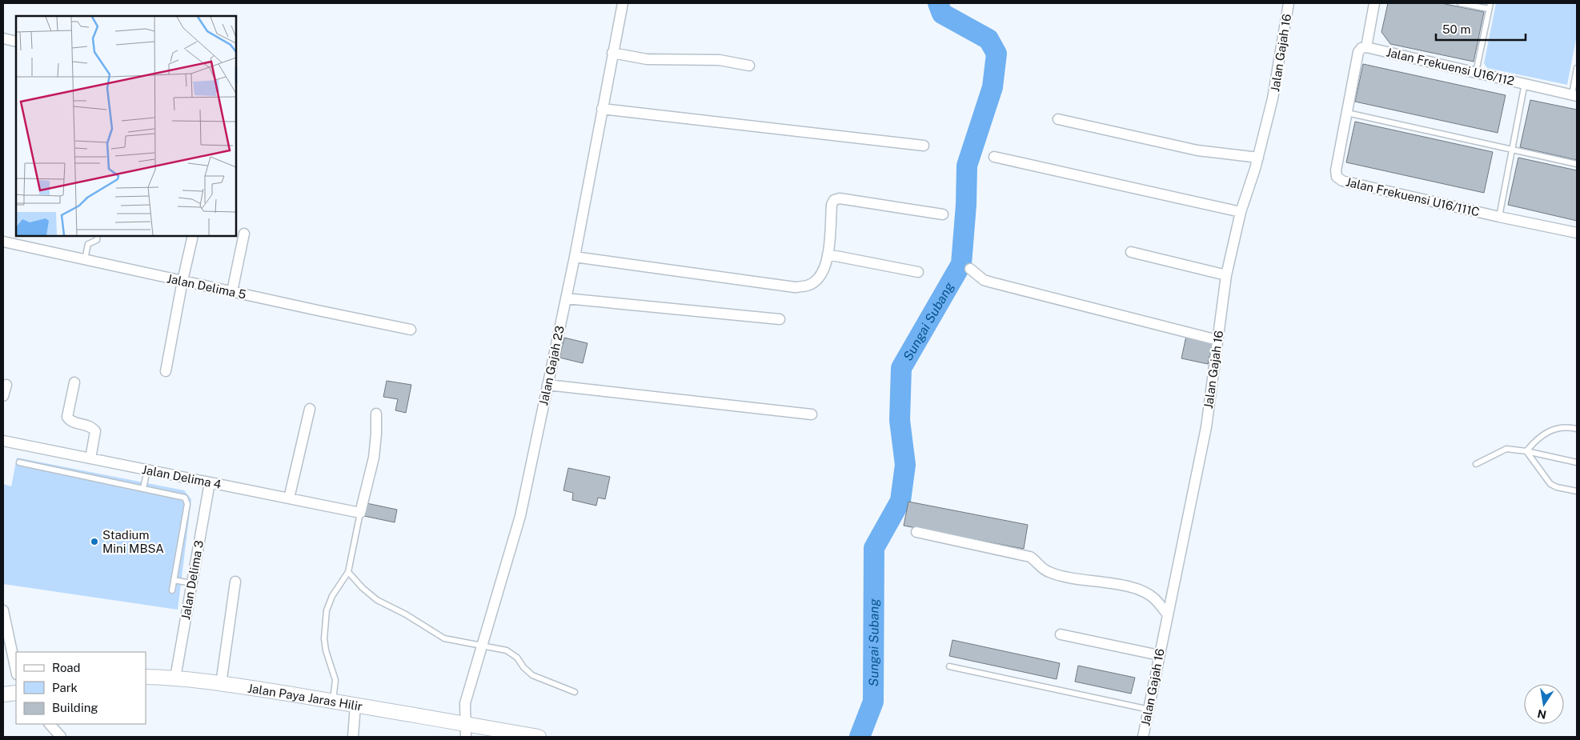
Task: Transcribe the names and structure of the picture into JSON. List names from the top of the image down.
{
  "streets": {
    "street": [
      "Jalan Gajah 16",
      "Jalan Frekuensi U16/112",
      "Jalan Frekuensi U16/111C",
      "Jalan Delima 5",
      "Jalan Gajah 23",
      "Jalan Delima 4",
      "Jalan Delima 3",
      "Jalan Paya Jaras Hilir"
    ]
  },
  "crossings": [
    ["Jalan Frekuensi U16/112", "Jalan Frekuensi U16/111C"],
    ["Jalan Gajah 23", "Jalan Paya Jaras Hilir"],
    ["Jalan Delima 4", "Jalan Delima 3"],
    ["Jalan Delima 3", "Jalan Paya Jaras Hilir"]
  ],
  "water": ["Sungai Subang"],
  "places": ["Stadium Mini MBSA"],
  "legend": ["Road", "Park", "Building"],
  "scale_bar": "50 m",
  "north": "bottom"
}
